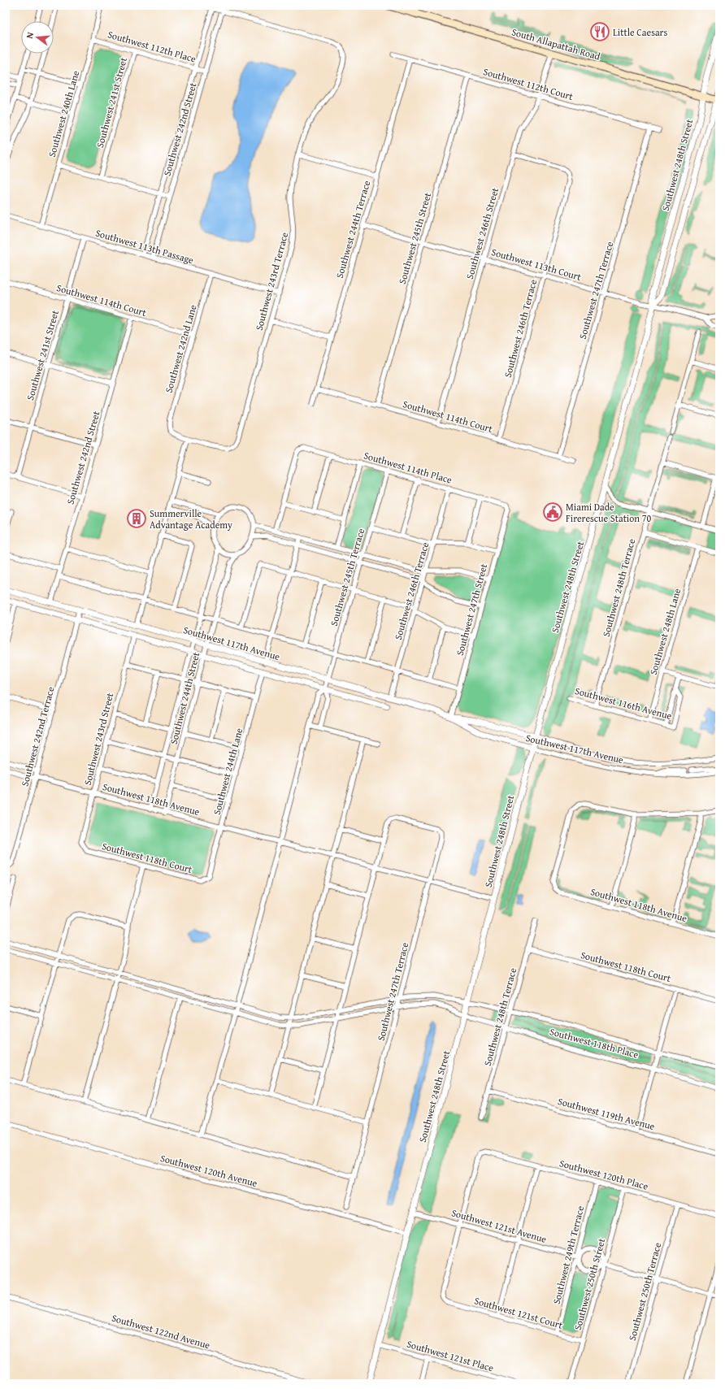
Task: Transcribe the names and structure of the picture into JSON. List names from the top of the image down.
{
  "streets": {
    "main road": ["South Allapattah Road"],
    "street": [
      "Southwest 112th Place",
      "Southwest 112th Court",
      "Southwest 241st Street",
      "Southwest 240th Lane",
      "Southwest 242nd Street",
      "Southwest 248th Street",
      "Southwest 244th Terrace",
      "Southwest 246th Street",
      "Southwest 245th Street",
      "Southwest 113th Passage",
      "Southwest 113th Court",
      "Southwest 243rd Terrace",
      "Southwest 247th Terrace",
      "Southwest 114th Court",
      "Southwest 246th Terrace",
      "Southwest 242nd Lane",
      "Southwest 114th Place",
      "Southwest 245th Terrace",
      "Southwest 248th Terrace",
      "Southwest 247th Street",
      "Southwest 248th Lane",
      "Southwest 117th Avenue",
      "Southwest 244th Street",
      "Southwest 116th Avenue",
      "Southwest 242nd Terrace",
      "Southwest 243rd Street",
      "Southwest 244th Lane",
      "Southwest 118th Avenue",
      "Southwest 118th Court",
      "Southwest 118th Place",
      "Southwest 119th Avenue",
      "Southwest 120th Avenue",
      "Southwest 120th Place",
      "Southwest 121st Avenue",
      "Southwest 249th Terrace",
      "Southwest 250th Street",
      "Southwest 250th Terrace",
      "Southwest 121st Court",
      "Southwest 122nd Avenue",
      "Southwest 121st Place"
    ]
  },
  "crossings": [
    ["South Allapattah Road", "Southwest 248th Street"],
    ["South Allapattah Road", "Southwest 246th Street"],
    ["Southwest 112th Place", "Southwest 241st Street"],
    ["Southwest 112th Place", "Southwest 240th Lane"],
    ["Southwest 112th Place", "Southwest 242nd Street"],
    ["Southwest 112th Court", "Southwest 244th Terrace"],
    ["Southwest 112th Court", "Southwest 246th Street"],
    ["Southwest 112th Court", "Southwest 245th Street"],
    ["Southwest 112th Court", "Southwest 247th Terrace"],
    ["Southwest 241st Street", "Southwest 113th Passage"],
    ["Southwest 241st Street", "Southwest 114th Court"],
    ["Southwest 240th Lane", "Southwest 113th Passage"],
    ["Southwest 242nd Street", "Southwest 113th Passage"],
    ["Southwest 242nd Street", "Southwest 243rd Terrace"],
    ["Southwest 242nd Street", "Southwest 114th Court"],
    ["Southwest 242nd Street", "Southwest 117th Avenue"],
    ["Southwest 248th Street", "Southwest 113th Court"],
    ["Southwest 248th Street", "Southwest 117th Avenue"],
    ["Southwest 248th Street", "Southwest 118th Avenue"],
    ["Southwest 248th Street", "Southwest 118th Place"],
    ["Southwest 248th Street", "Southwest 120th Avenue"],
    ["Southwest 248th Street", "Southwest 121st Avenue"],
    ["Southwest 248th Street", "Southwest 121st Place"],
    ["Southwest 244th Terrace", "Southwest 113th Court"],
    ["Southwest 244th Terrace", "Southwest 114th Court"],
    ["Southwest 246th Street", "Southwest 113th Court"],
    ["Southwest 246th Street", "Southwest 114th Court"],
    ["Southwest 246th Street", "Southwest 246th Terrace"],
    ["Southwest 245th Street", "Southwest 113th Court"],
    ["Southwest 245th Street", "Southwest 114th Court"],
    ["Southwest 113th Passage", "Southwest 243rd Terrace"],
    ["Southwest 113th Passage", "Southwest 242nd Lane"],
    ["Southwest 113th Court", "Southwest 247th Terrace"],
    ["Southwest 113th Court", "Southwest 246th Terrace"],
    ["Southwest 243rd Terrace", "Southwest 242nd Lane"],
    ["Southwest 247th Terrace", "Southwest 114th Court"],
    ["Southwest 247th Terrace", "Southwest 118th Avenue"],
    ["Southwest 247th Terrace", "Southwest 118th Place"],
    ["Southwest 114th Court", "Southwest 246th Terrace"],
    ["Southwest 114th Court", "Southwest 242nd Lane"],
    ["Southwest 246th Terrace", "Southwest 114th Place"],
    ["Southwest 246th Terrace", "Southwest 117th Avenue"],
    ["Southwest 114th Place", "Southwest 245th Terrace"],
    ["Southwest 114th Place", "Southwest 247th Street"],
    ["Southwest 245th Terrace", "Southwest 117th Avenue"],
    ["Southwest 248th Terrace", "Southwest 116th Avenue"],
    ["Southwest 248th Terrace", "Southwest 118th Court"],
    ["Southwest 248th Terrace", "Southwest 118th Place"],
    ["Southwest 248th Terrace", "Southwest 119th Avenue"],
    ["Southwest 247th Street", "Southwest 117th Avenue"],
    ["Southwest 248th Lane", "Southwest 116th Avenue"],
    ["Southwest 117th Avenue", "Southwest 244th Street"],
    ["Southwest 117th Avenue", "Southwest 242nd Terrace"],
    ["Southwest 117th Avenue", "Southwest 243rd Street"],
    ["Southwest 117th Avenue", "Southwest 244th Lane"],
    ["Southwest 244th Street", "Southwest 118th Avenue"],
    ["Southwest 242nd Terrace", "Southwest 118th Avenue"],
    ["Southwest 243rd Street", "Southwest 118th Avenue"],
    ["Southwest 243rd Street", "Southwest 118th Court"],
    ["Southwest 244th Lane", "Southwest 118th Avenue"],
    ["Southwest 244th Lane", "Southwest 118th Court"],
    ["Southwest 120th Place", "Southwest 121st Avenue"],
    ["Southwest 120th Place", "Southwest 249th Terrace"],
    ["Southwest 120th Place", "Southwest 250th Street"],
    ["Southwest 120th Place", "Southwest 250th Terrace"],
    ["Southwest 120th Place", "Southwest 121st Court"],
    ["Southwest 121st Avenue", "Southwest 249th Terrace"],
    ["Southwest 121st Avenue", "Southwest 250th Street"],
    ["Southwest 121st Avenue", "Southwest 121st Court"],
    ["Southwest 249th Terrace", "Southwest 250th Street"],
    ["Southwest 249th Terrace", "Southwest 121st Court"],
    ["Southwest 250th Street", "Southwest 121st Court"]
  ],
  "places": {
    "restaurant": ["Little Caesars"],
    "public building": ["Miami Dade Firerescue Station 70"],
    "building": ["Summerville Advantage Academy"]
  },
  "north": "left"
}
